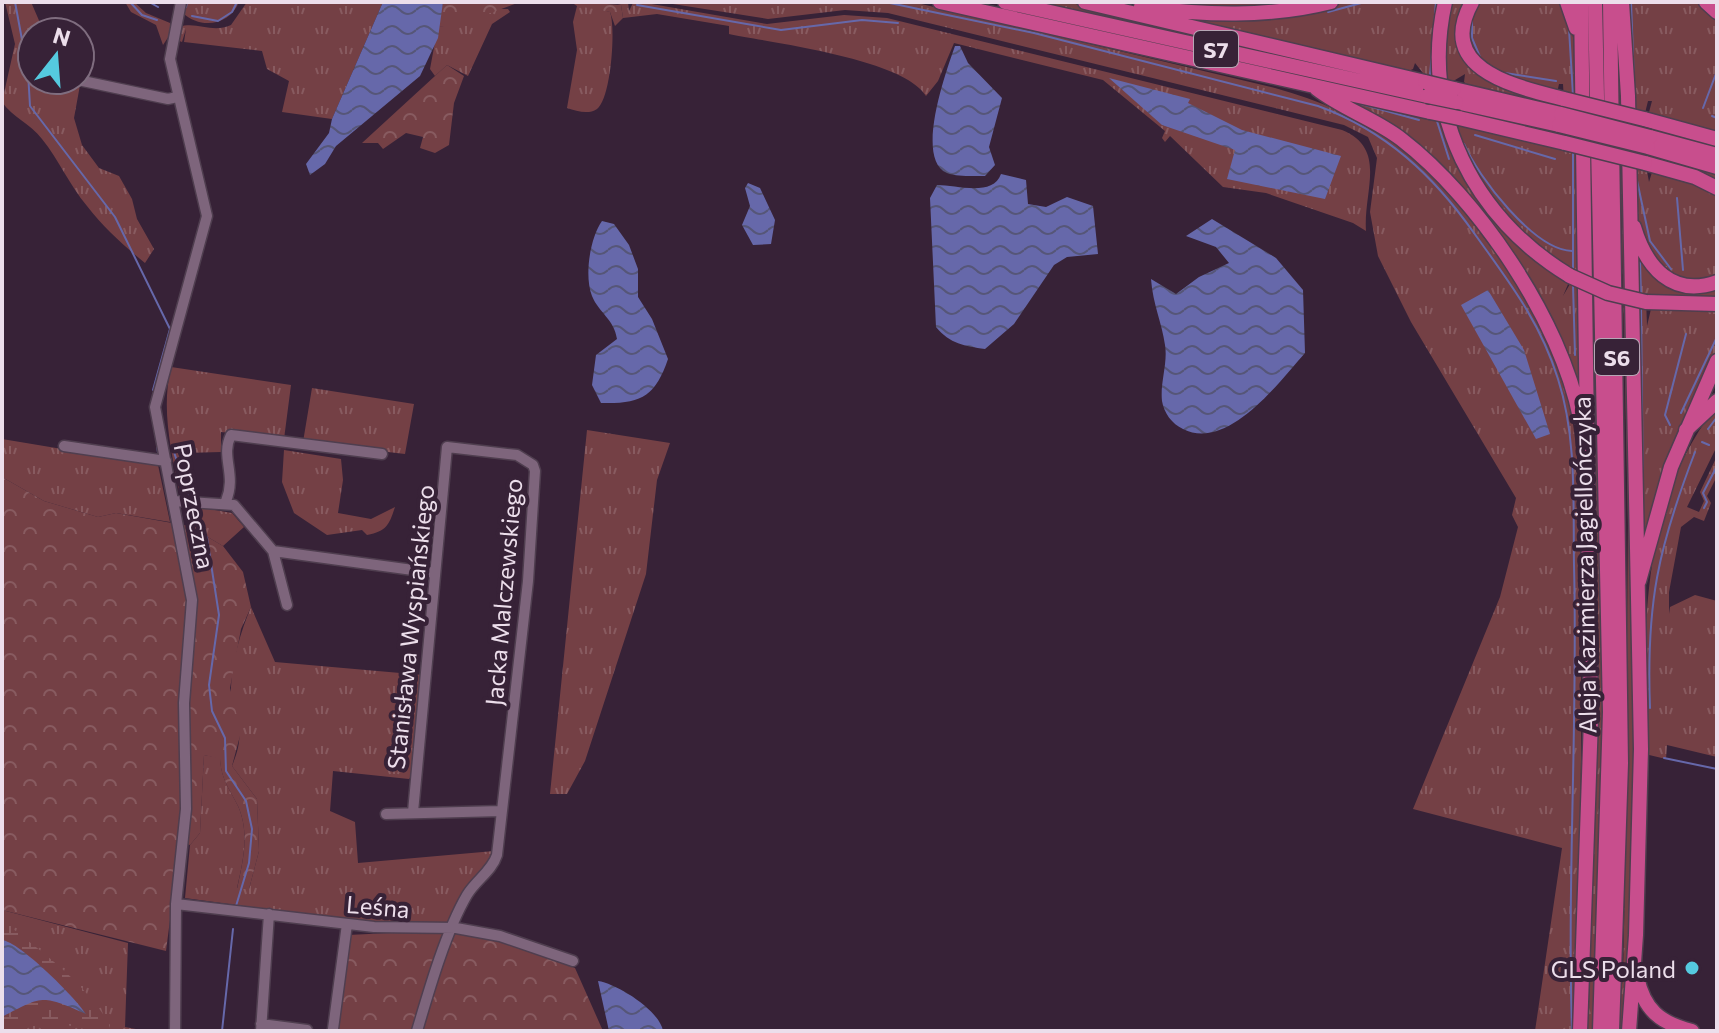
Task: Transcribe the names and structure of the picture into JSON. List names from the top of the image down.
{
  "streets": {
    "highway": ["S7", "S6", "Aleja Kazimierza Jagiellończyka"],
    "street": [
      "Poprzeczna",
      "Jacka Malczewskiego",
      "Stanisława Wyspiańskiego",
      "Leśna"
    ]
  },
  "crossings": [
    ["Poprzeczna", "Leśna"],
    ["Jacka Malczewskiego", "Stanisława Wyspiańskiego"]
  ],
  "places": ["GLS Poland"],
  "north": "top"
}
